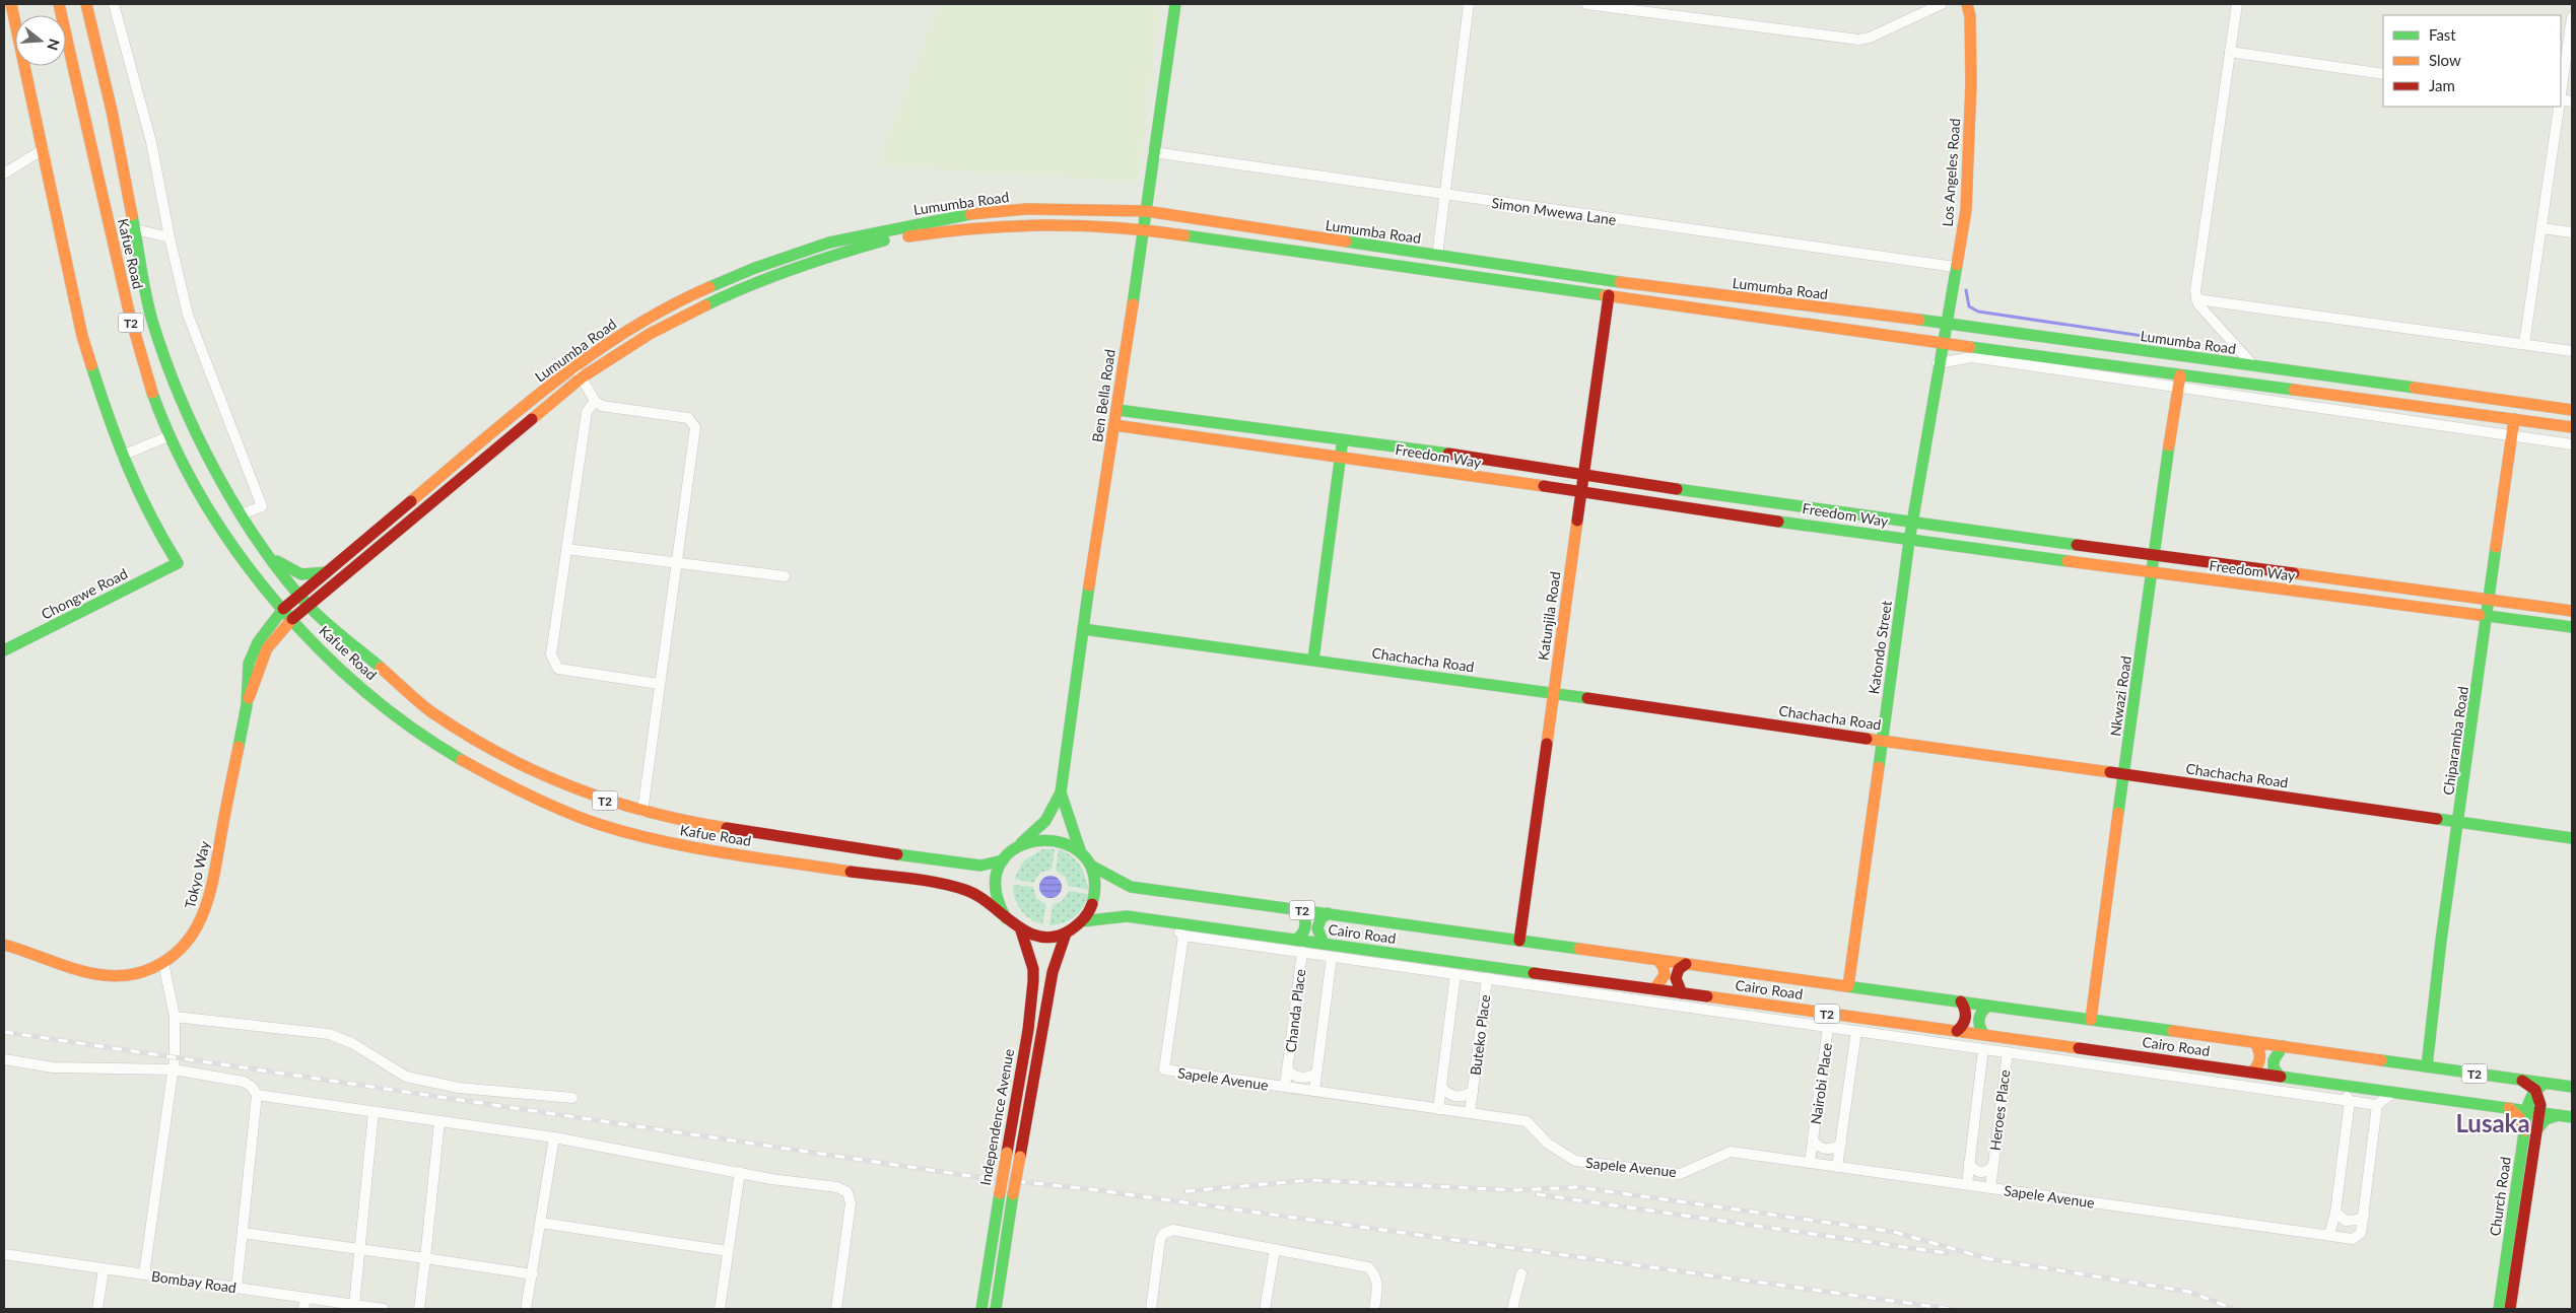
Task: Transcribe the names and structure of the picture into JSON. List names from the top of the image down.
{
  "streets": {
    "main road": [
      "Los Angeles Road",
      "Lumumba Road",
      "Kafue Road",
      "T2",
      "Ben Bella Road",
      "Freedom Way",
      "Chongwe Road",
      "Katunjila Road",
      "Katondo Street",
      "Chachacha Road",
      "Nkwazi Road",
      "Chiparamba Road",
      "Tokyo Way",
      "Cairo Road",
      "Independence Avenue",
      "Church Road"
    ],
    "street": [
      "Simon Mwewa Lane",
      "Chanda Place",
      "Buteko Place",
      "Sapele Avenue",
      "Nairobi Place",
      "Heroes Place",
      "Bombay Road"
    ]
  },
  "crossings": [
    ["Los Angeles Road", "Lumumba Road"],
    ["Los Angeles Road", "Simon Mwewa Lane"],
    ["Los Angeles Road", "Katondo Street"],
    ["Lumumba Road", "Kafue Road"],
    ["Lumumba Road", "Ben Bella Road"],
    ["Lumumba Road", "Katunjila Road"],
    ["Lumumba Road", "Katondo Street"],
    ["Lumumba Road", "Nkwazi Road"],
    ["Lumumba Road", "Chiparamba Road"],
    ["Lumumba Road", "Tokyo Way"],
    ["Simon Mwewa Lane", "Ben Bella Road"],
    ["Kafue Road", "Ben Bella Road"],
    ["Kafue Road", "Tokyo Way"],
    ["Kafue Road", "Cairo Road"],
    ["Kafue Road", "Independence Avenue"],
    ["Ben Bella Road", "Freedom Way"],
    ["Ben Bella Road", "Chachacha Road"],
    ["Ben Bella Road", "Cairo Road"],
    ["Ben Bella Road", "Independence Avenue"],
    ["Freedom Way", "Katunjila Road"],
    ["Freedom Way", "Katondo Street"],
    ["Freedom Way", "Nkwazi Road"],
    ["Freedom Way", "Chiparamba Road"],
    ["Katunjila Road", "Chachacha Road"],
    ["Katunjila Road", "Cairo Road"],
    ["Katondo Street", "Chachacha Road"],
    ["Katondo Street", "Cairo Road"],
    ["Chachacha Road", "Nkwazi Road"],
    ["Chachacha Road", "Chiparamba Road"],
    ["Nkwazi Road", "Cairo Road"],
    ["Chiparamba Road", "Cairo Road"],
    ["Cairo Road", "Independence Avenue"],
    ["Cairo Road", "Church Road"],
    ["Chanda Place", "Sapele Avenue"],
    ["Buteko Place", "Sapele Avenue"],
    ["Sapele Avenue", "Nairobi Place"],
    ["Sapele Avenue", "Heroes Place"]
  ],
  "districts": ["Lusaka"],
  "legend": ["Fast", "Slow", "Jam"],
  "north": "right"
}
